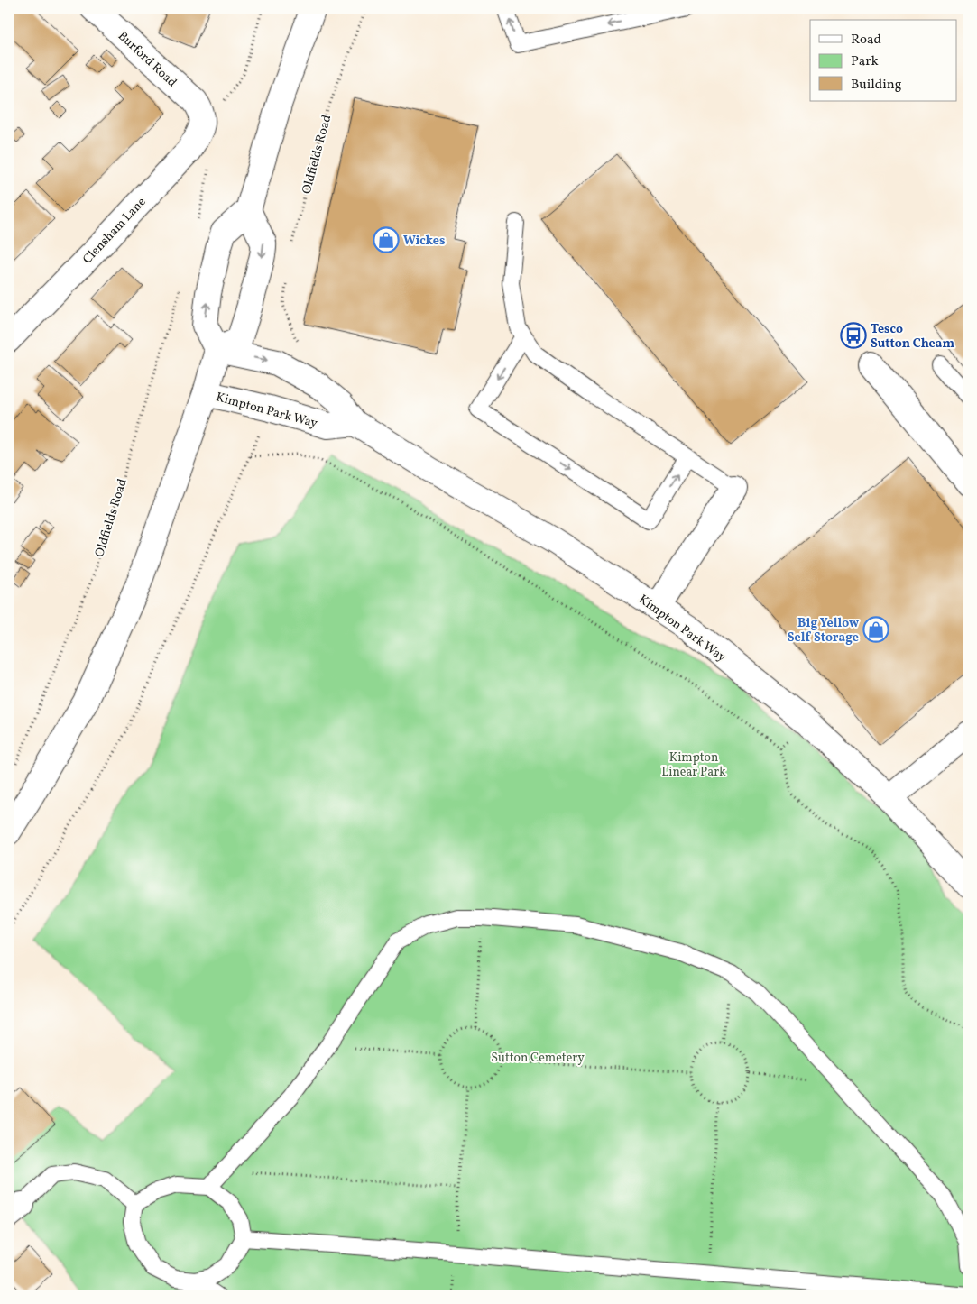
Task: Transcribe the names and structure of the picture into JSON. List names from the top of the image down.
{
  "streets": {
    "main road": ["Burford Road", "Clensham Lane", "Kimpton Park Way"],
    "path": ["Oldfields Road"]
  },
  "crossings": [
    ["Burford Road", "Clensham Lane"]
  ],
  "parks": ["Kimpton Linear Park", "Sutton Cemetery"],
  "places": {
    "shop": ["Wickes", "Big Yellow Self Storage"],
    "bus stop": ["Tesco Sutton Cheam"]
  },
  "legend": ["Road", "Park", "Building"]
}
